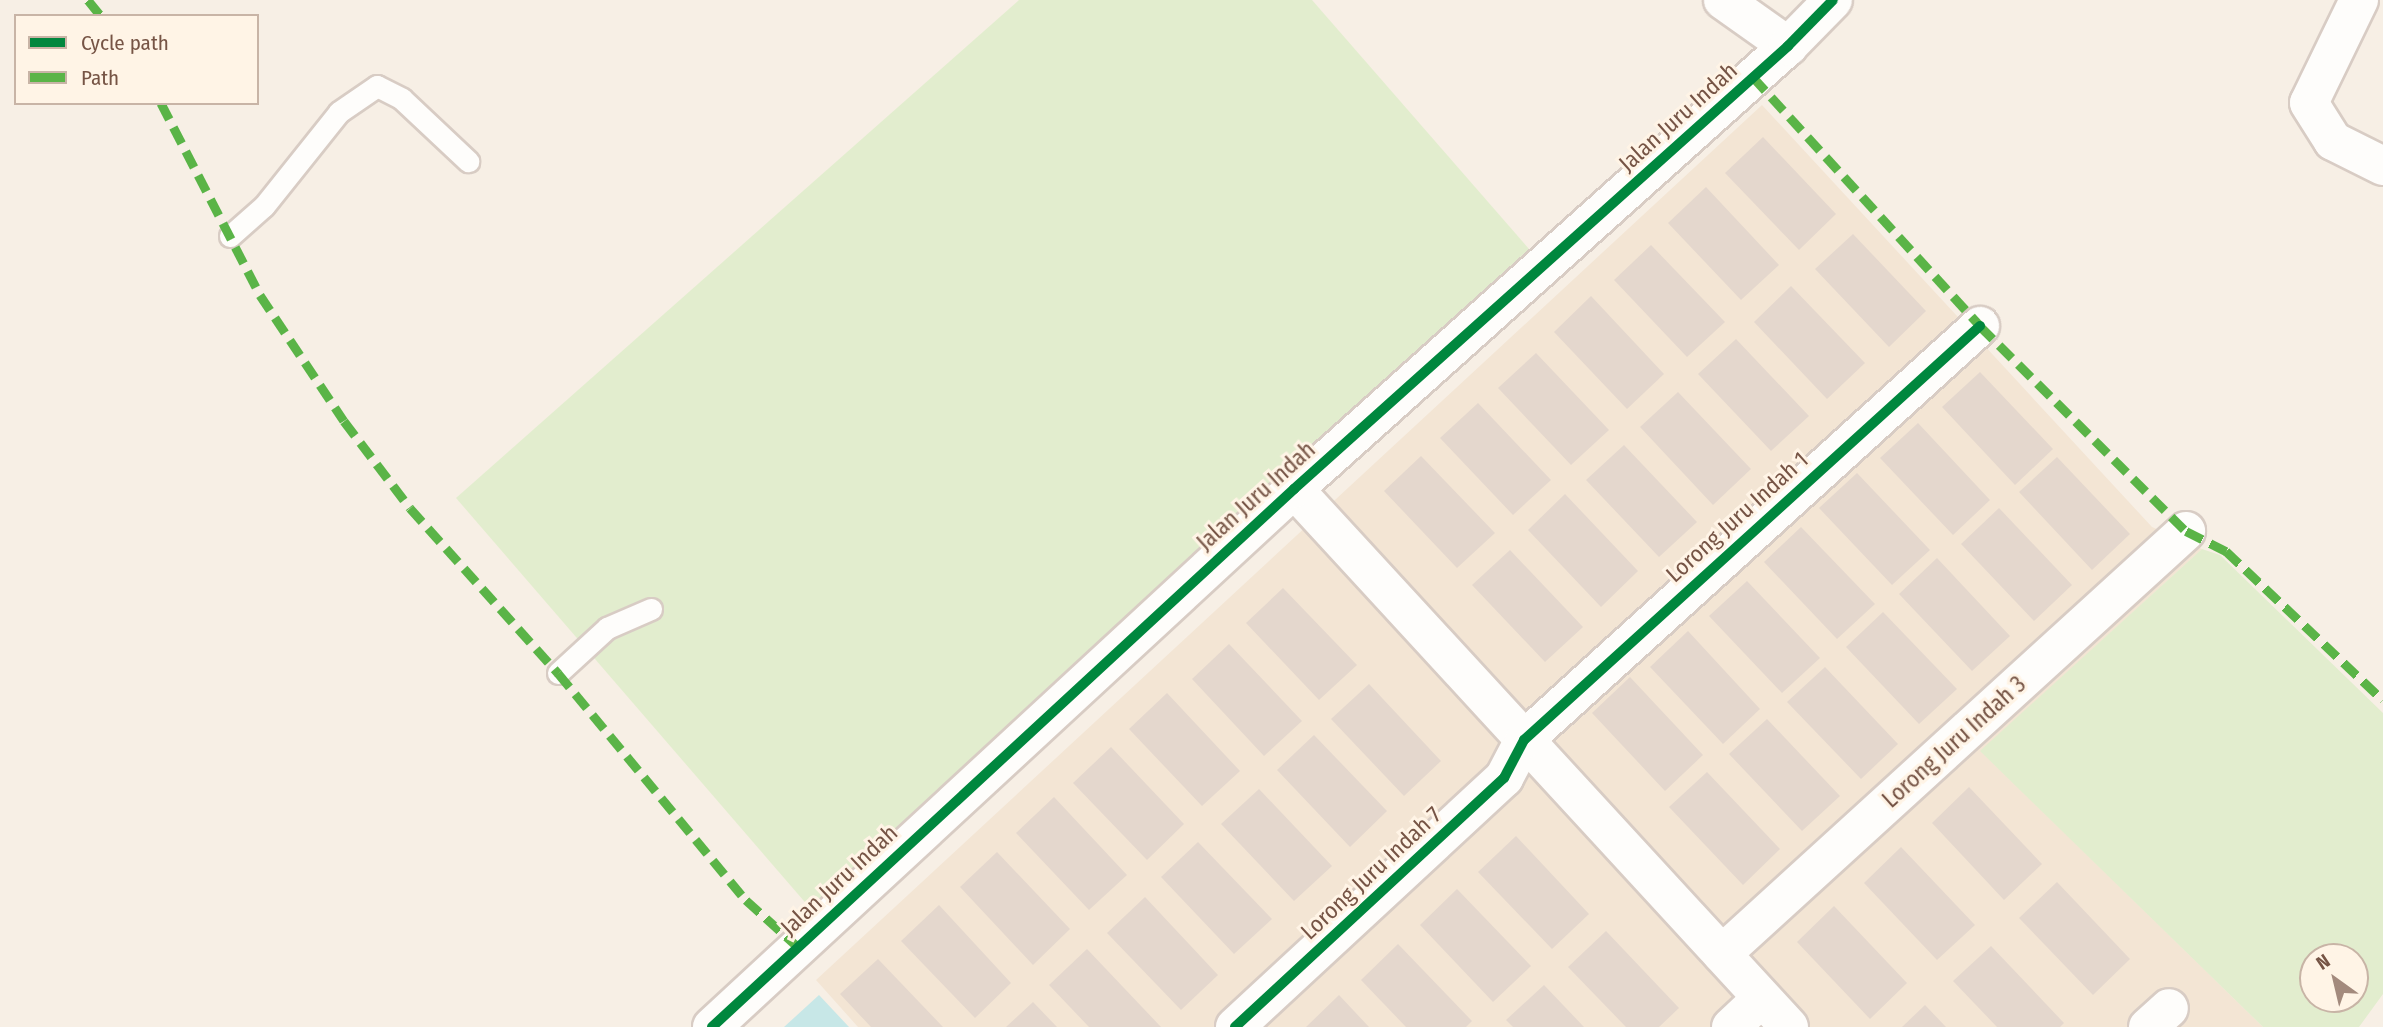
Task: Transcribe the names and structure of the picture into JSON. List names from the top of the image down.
{
  "streets": {
    "street": [
      "Jalan Juru Indah",
      "Lorong Juru Indah 1",
      "Lorong Juru Indah 3",
      "Lorong Juru Indah 7"
    ]
  },
  "crossings": [
    ["Lorong Juru Indah 1", "Lorong Juru Indah 7"]
  ],
  "legend": ["Cycle path", "Path"],
  "north": "top left"
}
